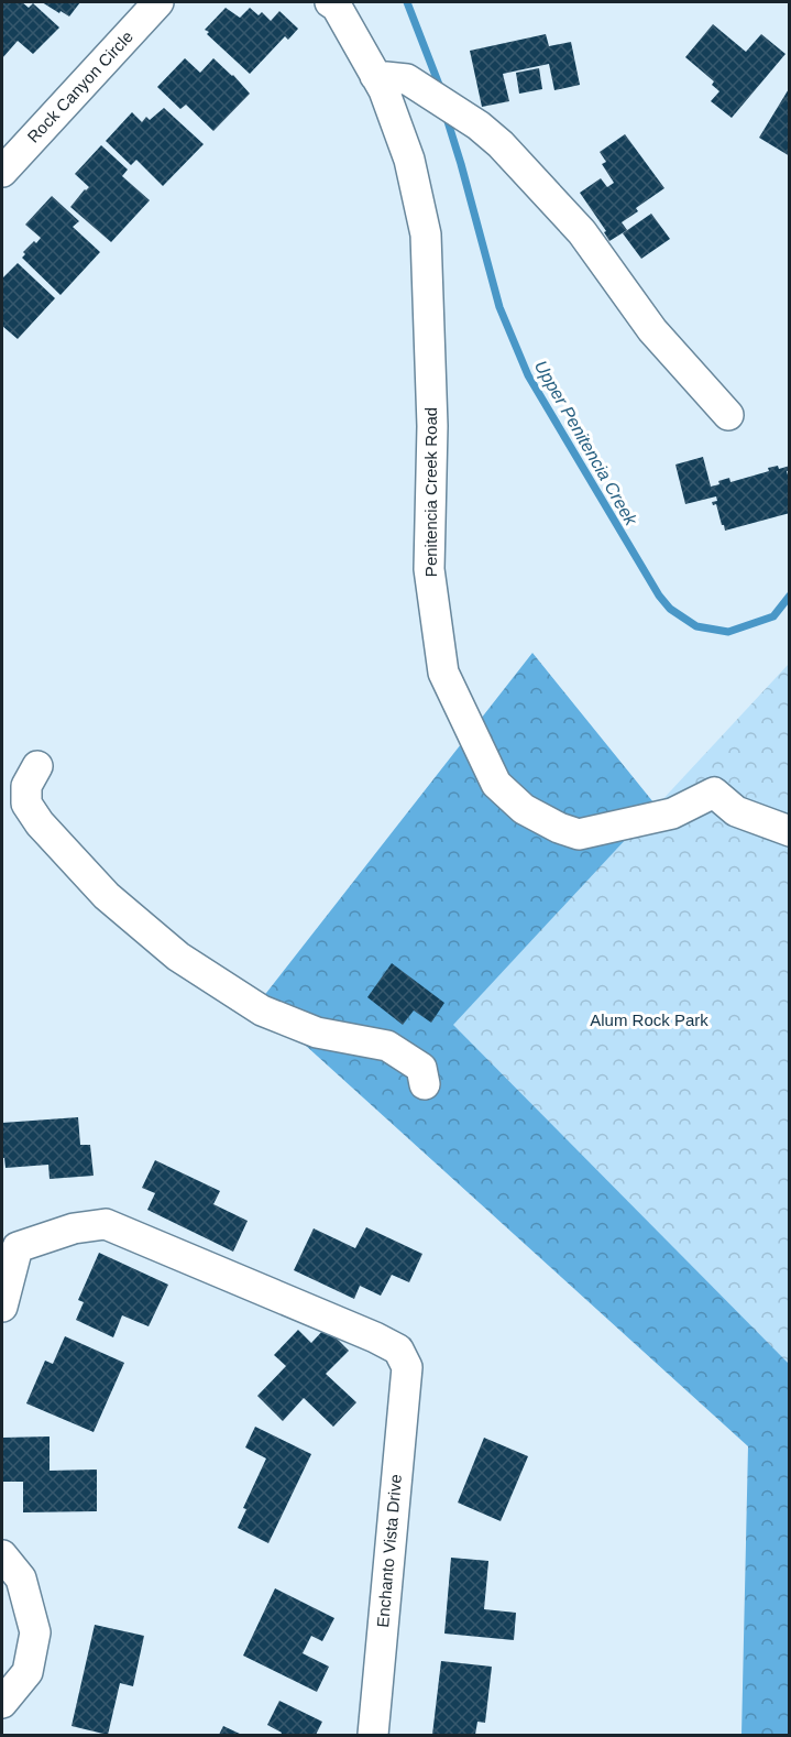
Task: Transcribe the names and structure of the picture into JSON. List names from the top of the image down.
{
  "streets": {
    "street": ["Rock Canyon Circle", "Penitencia Creek Road", "Enchanto Vista Drive"]
  },
  "water": ["Upper Penitencia Creek"],
  "parks": ["Alum Rock Park"]
}
